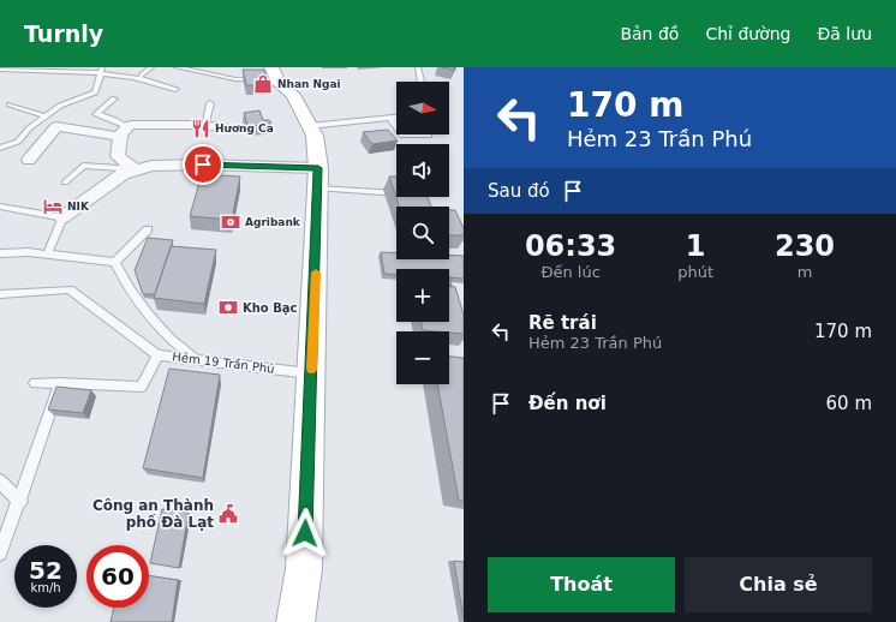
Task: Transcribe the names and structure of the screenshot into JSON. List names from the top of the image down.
{
  "streets": {
    "lane": ["Hẻm 19 Trần Phú"]
  },
  "places": {
    "shop": ["Nhan Ngai"],
    "restaurant": ["Hương Ca"],
    "hotel": ["NIK"],
    "bank": ["Agribank", "Kho Bạc"],
    "public building": ["Công an Thành phố Đà Lạt"]
  },
  "north": "right",
  "page": {
    "header": "Turnly",
    "nav": ["Bản đồ", "Chỉ đường", "Đã lưu"],
    "turn": ["170 m", "Hẻm 23 Trần Phú"],
    "map_buttons": ["+", "−"],
    "then": "Sau đó",
    "eta": [
      "06:33",
      "Đến lúc",
      "1",
      "phút",
      "230",
      "m"
    ],
    "list": [
      {
        "name": "Rẽ trái",
        "note": "Hẻm 23 Trần Phú",
        "value": "170 m"
      },
      {
        "name": "Đến nơi",
        "value": "60 m"
      }
    ],
    "speed": "52 km/h",
    "limit": "60",
    "buttons": ["Thoát", "Chia sẻ"]
  }
}
